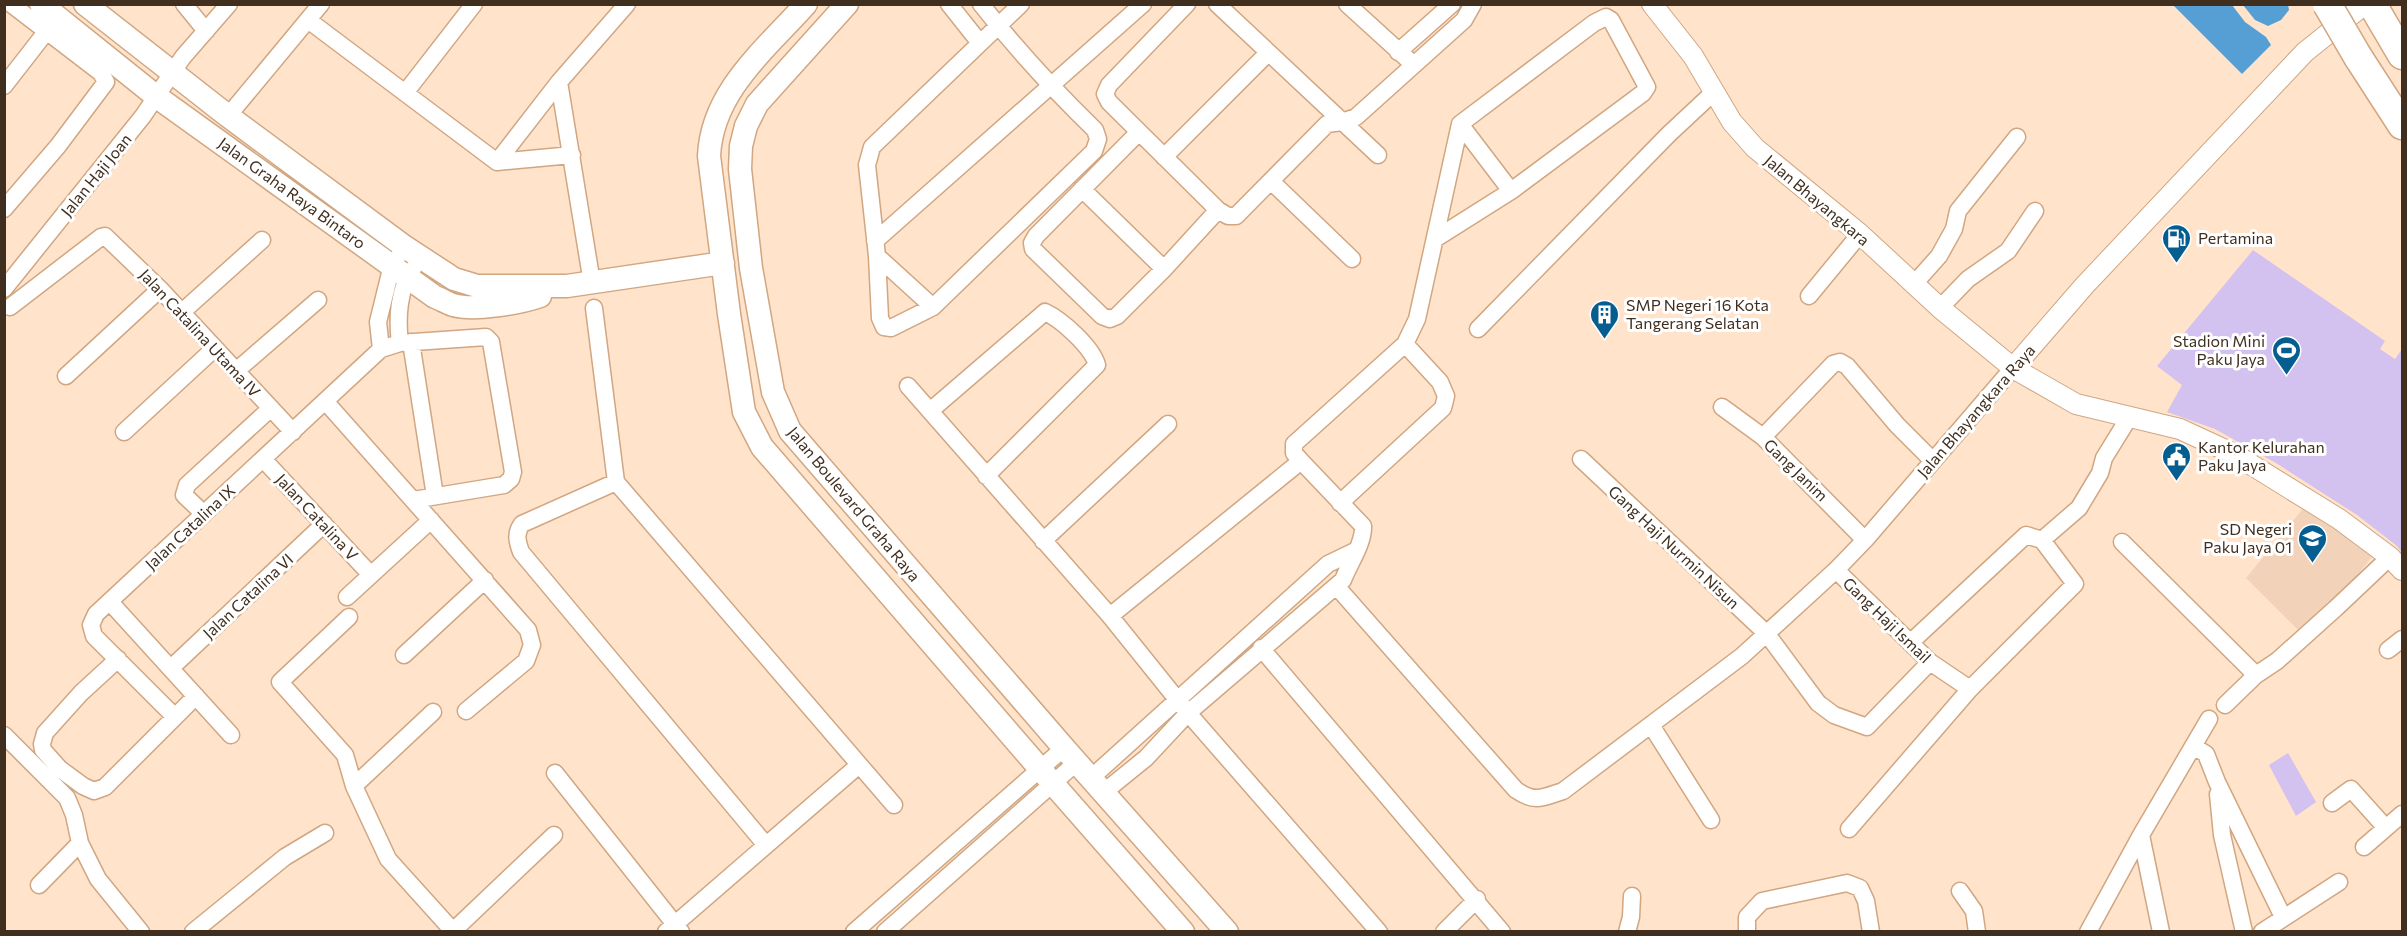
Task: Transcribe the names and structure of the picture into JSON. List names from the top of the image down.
{
  "streets": {
    "main road": ["Jalan Graha Raya Bintaro", "Jalan Boulevard Graha Raya"],
    "street": [
      "Jalan Haji Joan",
      "Jalan Bhayangkara",
      "Jalan Catalina Utama IV",
      "Jalan Bhayangkara Raya",
      "Gang Janim",
      "Jalan Catalina V",
      "Jalan Catalina IX",
      "Gang Haji Nurmin Nisun",
      "Jalan Catalina VI",
      "Gang Haji Ismail"
    ]
  },
  "crossings": [
    ["Jalan Haji Joan", "Jalan Graha Raya Bintaro"],
    ["Jalan Graha Raya Bintaro", "Jalan Boulevard Graha Raya"],
    ["Jalan Bhayangkara", "Jalan Bhayangkara Raya"],
    ["Jalan Catalina Utama IV", "Jalan Catalina IX"],
    ["Jalan Bhayangkara Raya", "Gang Janim"],
    ["Jalan Bhayangkara Raya", "Gang Haji Nurmin Nisun"],
    ["Jalan Bhayangkara Raya", "Gang Haji Ismail"],
    ["Jalan Catalina V", "Jalan Catalina IX"],
    ["Jalan Catalina V", "Jalan Catalina VI"],
    ["Gang Haji Nurmin Nisun", "Gang Haji Ismail"]
  ],
  "places": {
    "fuel station": ["Pertamina"],
    "building": ["SMP Negeri 16 Kota Tangerang Selatan"],
    "sports": ["Stadion Mini Paku Jaya"],
    "public building": ["Kantor Kelurahan Paku Jaya"],
    "school or university": ["SD Negeri Paku Jaya 01"]
  }
}
